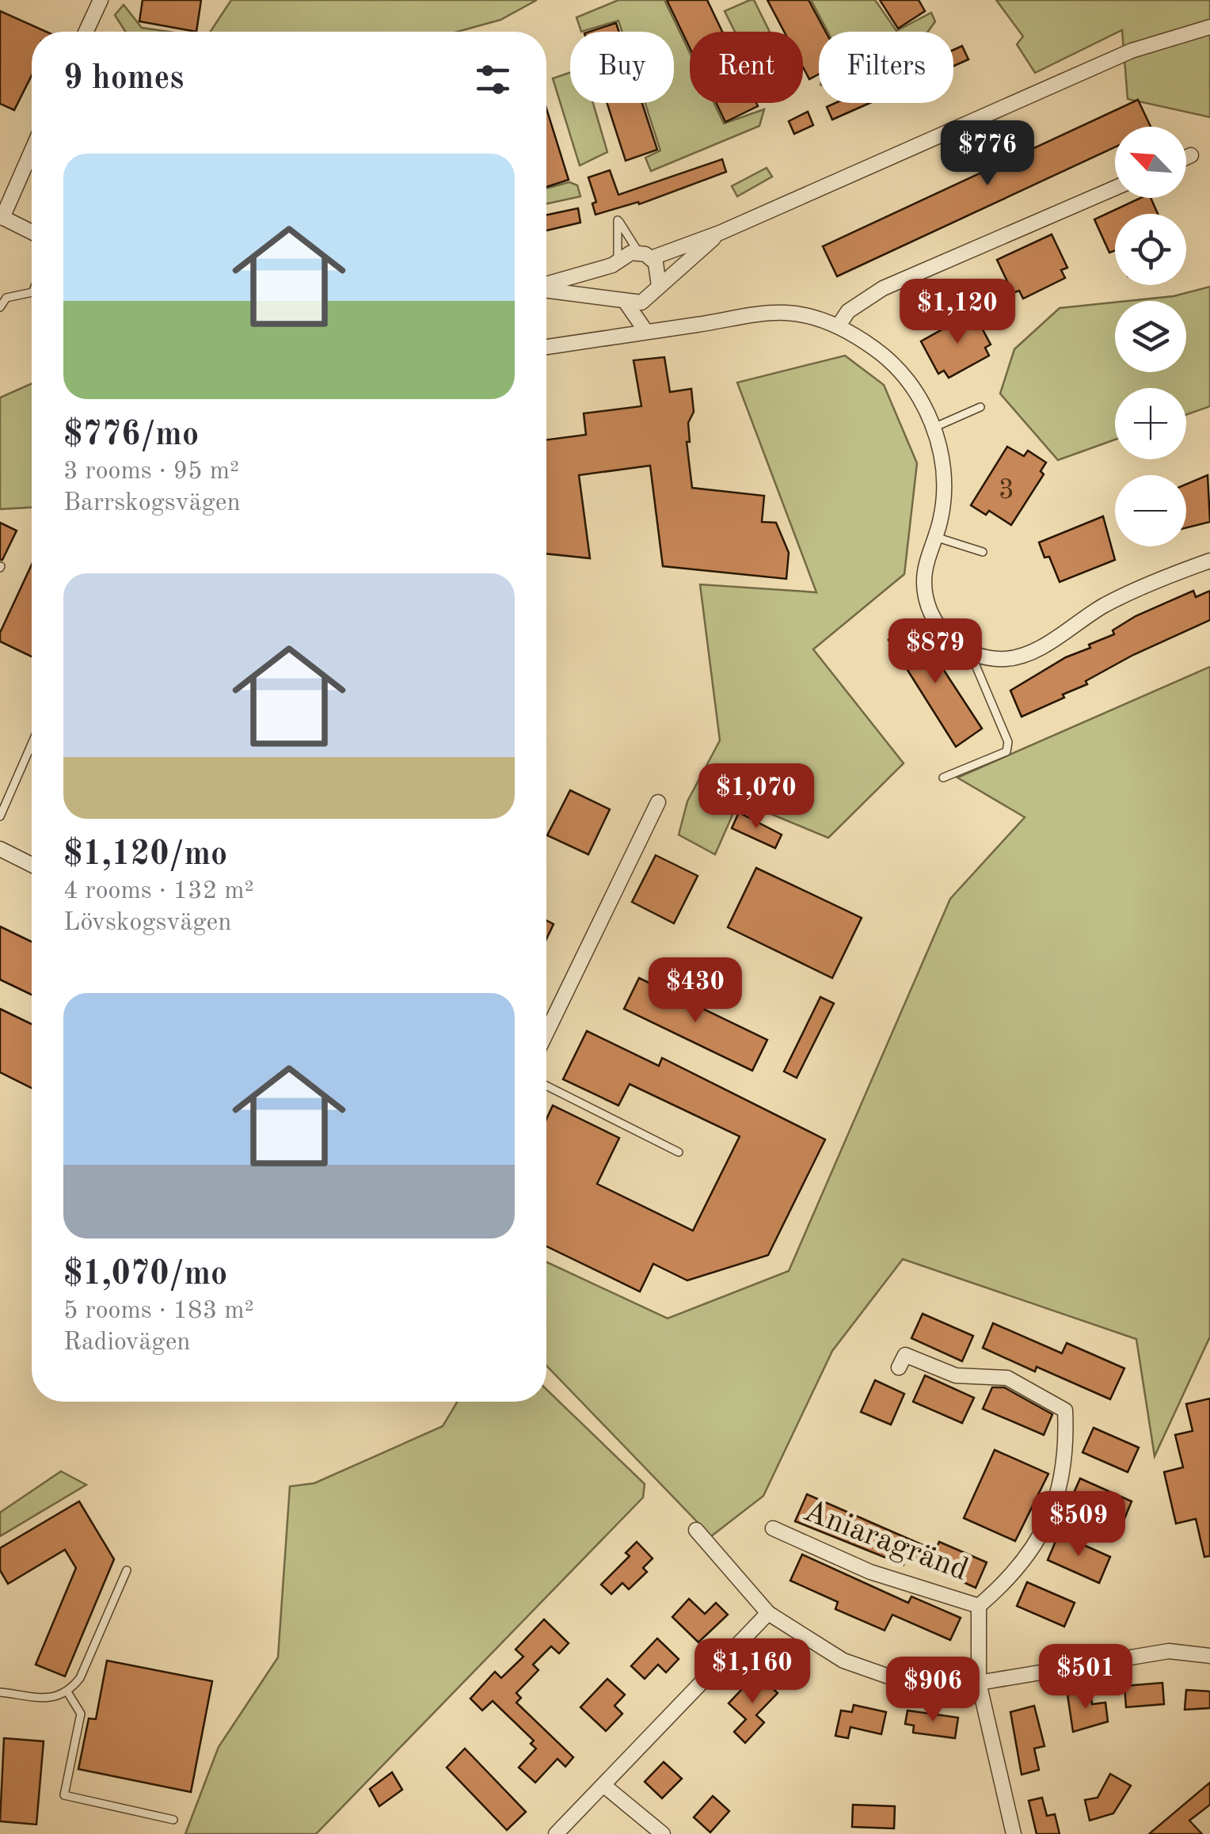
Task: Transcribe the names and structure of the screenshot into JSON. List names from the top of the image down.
{
  "streets": {
    "street": ["Aniaragränd"]
  },
  "house_numbers": ["3"],
  "north": "top left",
  "page": {
    "chip": ["Buy", "Rent", "Filters"],
    "heading": "9 homes",
    "price": [
      "$776",
      "$1,120",
      "$879",
      "$1,070",
      "$430",
      "$509",
      "$1,160",
      "$501",
      "$906"
    ],
    "map_buttons": ["+", "−"],
    "list": [
      {
        "name": "$776/mo",
        "note": "3 rooms · 95 m² · Barrskogsvägen"
      },
      {
        "name": "$1,120/mo",
        "note": "4 rooms · 132 m² · Lövskogsvägen"
      },
      {
        "name": "$1,070/mo",
        "note": "5 rooms · 183 m² · Radiovägen"
      }
    ]
  }
}
